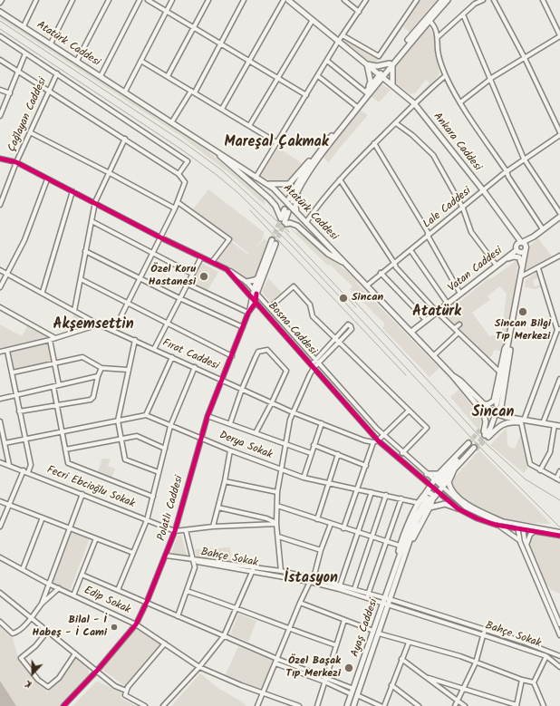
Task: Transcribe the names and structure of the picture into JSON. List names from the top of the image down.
{
  "streets": {
    "main road": [
      "Atatürk Caddesi",
      "Ankara Caddesi",
      "Vatan Caddesi",
      "Ayaş Caddesi"
    ],
    "street": [
      "Çağlayan Caddesi",
      "Lale Caddesi",
      "Bosna Caddesi",
      "Fırat Caddesi",
      "Derya Sokak",
      "Fecri Ebcioğlu Sokak",
      "Polatlı Caddesi",
      "Bahçe Sokak",
      "Edip Sokak"
    ]
  },
  "crossings": [
    ["Atatürk Caddesi", "Lale Caddesi"],
    ["Atatürk Caddesi", "Vatan Caddesi"],
    ["Çağlayan Caddesi", "Bosna Caddesi"],
    ["Ankara Caddesi", "Lale Caddesi"],
    ["Bosna Caddesi", "Polatlı Caddesi"],
    ["Fırat Caddesi", "Polatlı Caddesi"],
    ["Derya Sokak", "Polatlı Caddesi"],
    ["Fecri Ebcioğlu Sokak", "Polatlı Caddesi"],
    ["Polatlı Caddesi", "Bahçe Sokak"],
    ["Polatlı Caddesi", "Edip Sokak"],
    ["Bahçe Sokak", "Ayaş Caddesi"]
  ],
  "districts": [
    "Mareşal Çakmak",
    "Atatürk",
    "Akşemsettin",
    "Sincan",
    "İstasyon"
  ],
  "places": [
    "Özel Koru Hastanesi",
    "Sincan",
    "Sincan Bilgi Tıp Merkezi",
    "Bilal - İ Habeş - İ Cami",
    "Özel Başak Tıp Merkezi"
  ],
  "north": "bottom"
}
